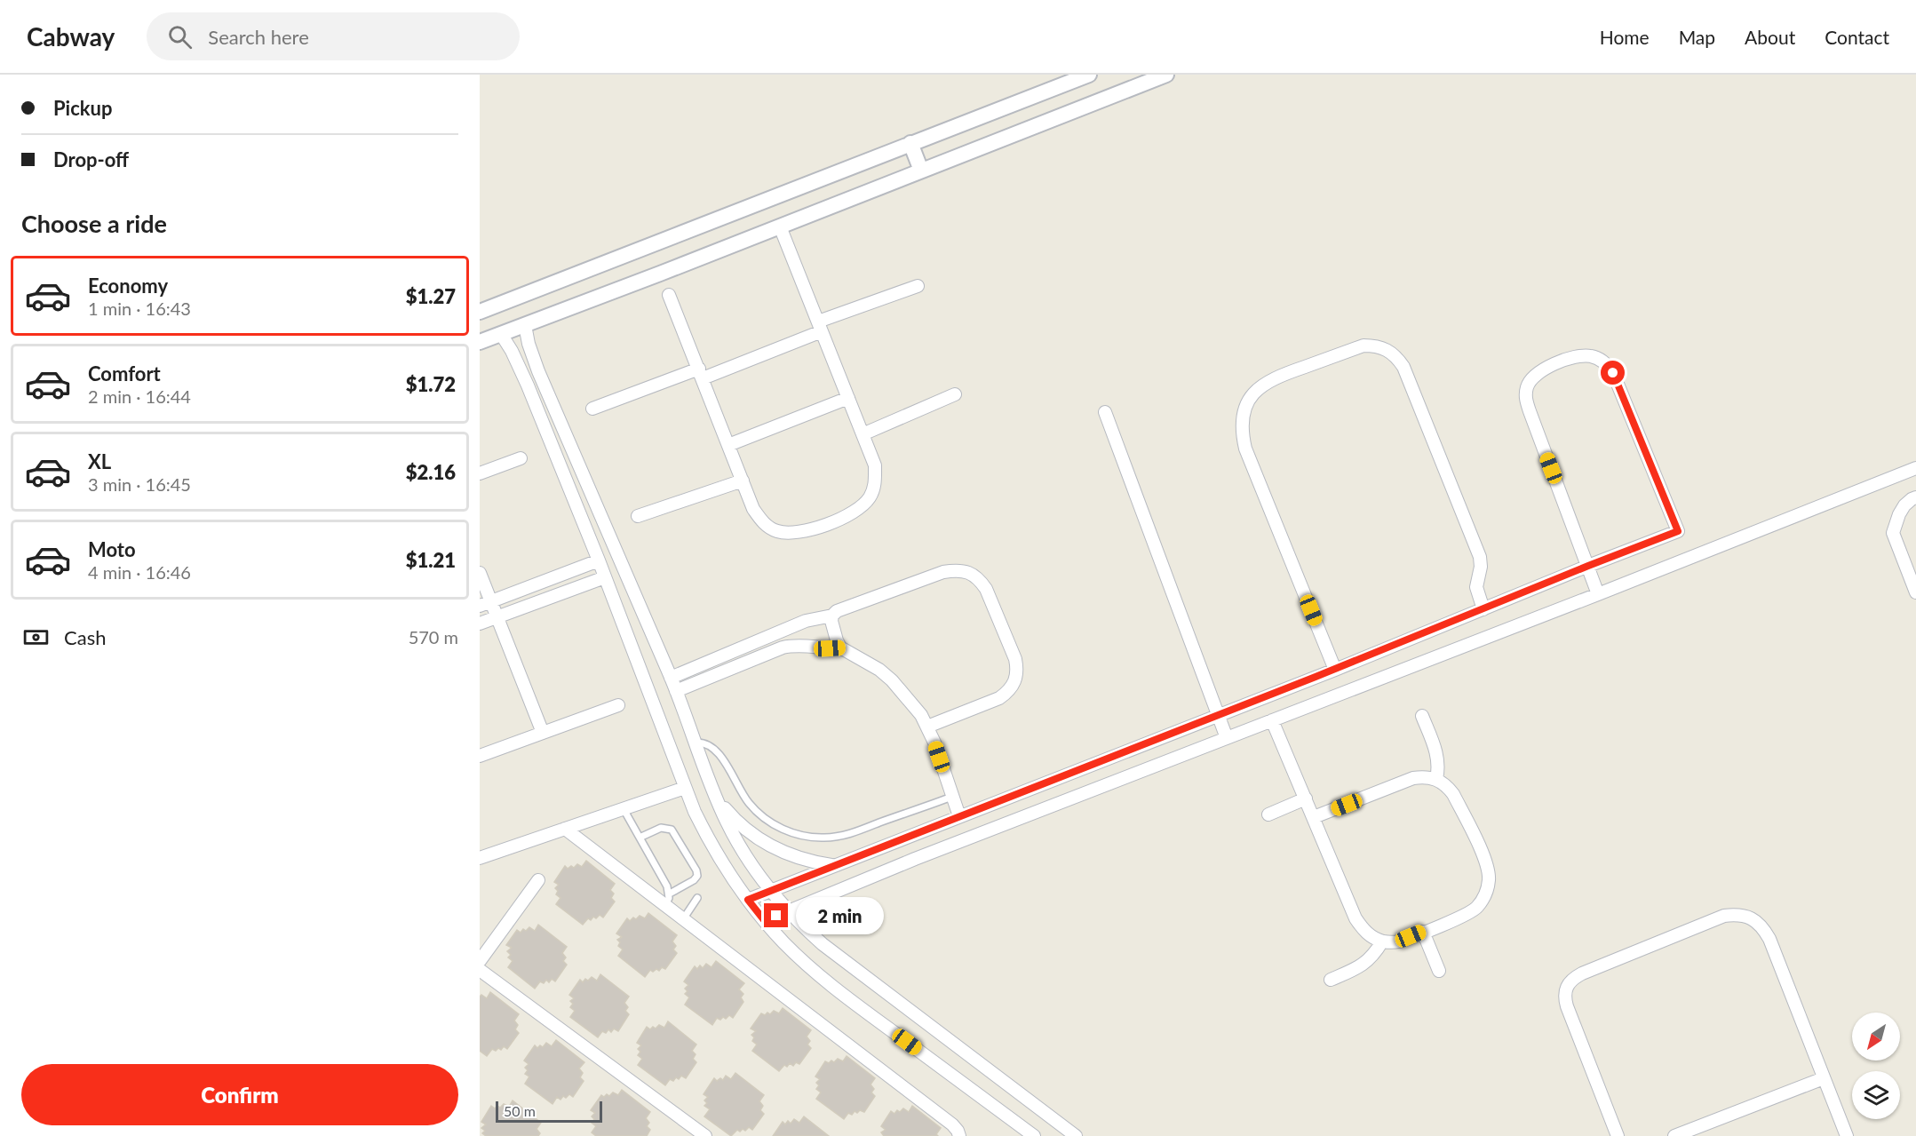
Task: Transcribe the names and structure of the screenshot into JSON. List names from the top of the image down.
{
  "scale_bar": "50 m",
  "north": "bottom left",
  "page": {
    "header": "Cabway",
    "search": "Search here",
    "nav": [
      "Home",
      "Map",
      "About",
      "Contact"
    ],
    "banner": ["Pickup", "Drop-off"],
    "heading": "Choose a ride",
    "list": [
      {
        "name": "Economy",
        "note": "1 min · 16:43",
        "value": "$1.27"
      },
      {
        "name": "Comfort",
        "note": "2 min · 16:44",
        "value": "$1.72"
      },
      {
        "name": "XL",
        "note": "3 min · 16:45",
        "value": "$2.16"
      },
      {
        "name": "Moto",
        "note": "4 min · 16:46",
        "value": "$1.21"
      }
    ],
    "pay": ["Cash", "570 m"],
    "bubble": "2 min",
    "buttons": "Confirm",
    "scale": "50 m"
  }
}
